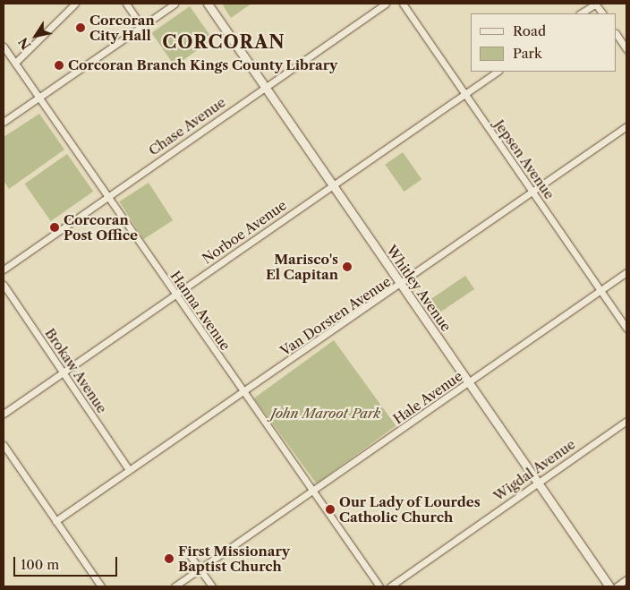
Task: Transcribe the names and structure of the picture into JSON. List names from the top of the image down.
{
  "streets": {
    "street": [
      "Chase Avenue",
      "Jepsen Avenue",
      "Norboe Avenue",
      "Whitley Avenue",
      "Hanna Avenue",
      "Van Dorsten Avenue",
      "Brokaw Avenue",
      "Hale Avenue",
      "Wigdal Avenue"
    ]
  },
  "crossings": [
    ["Chase Avenue", "Whitley Avenue"],
    ["Chase Avenue", "Hanna Avenue"],
    ["Jepsen Avenue", "Norboe Avenue"],
    ["Jepsen Avenue", "Van Dorsten Avenue"],
    ["Jepsen Avenue", "Hale Avenue"],
    ["Norboe Avenue", "Whitley Avenue"],
    ["Norboe Avenue", "Hanna Avenue"],
    ["Norboe Avenue", "Brokaw Avenue"],
    ["Whitley Avenue", "Van Dorsten Avenue"],
    ["Whitley Avenue", "Hale Avenue"],
    ["Whitley Avenue", "Wigdal Avenue"],
    ["Hanna Avenue", "Van Dorsten Avenue"],
    ["Hanna Avenue", "Hale Avenue"],
    ["Van Dorsten Avenue", "Brokaw Avenue"]
  ],
  "districts": ["CORCORAN"],
  "parks": ["John Maroot Park"],
  "places": [
    "Corcoran City Hall",
    "Corcoran Branch Kings County Library",
    "Corcoran Post Office",
    "Marisco's El Capitan",
    "Our Lady of Lourdes Catholic Church",
    "First Missionary Baptist Church"
  ],
  "legend": ["Road", "Park"],
  "scale_bar": "100 m",
  "north": "bottom left"
}
